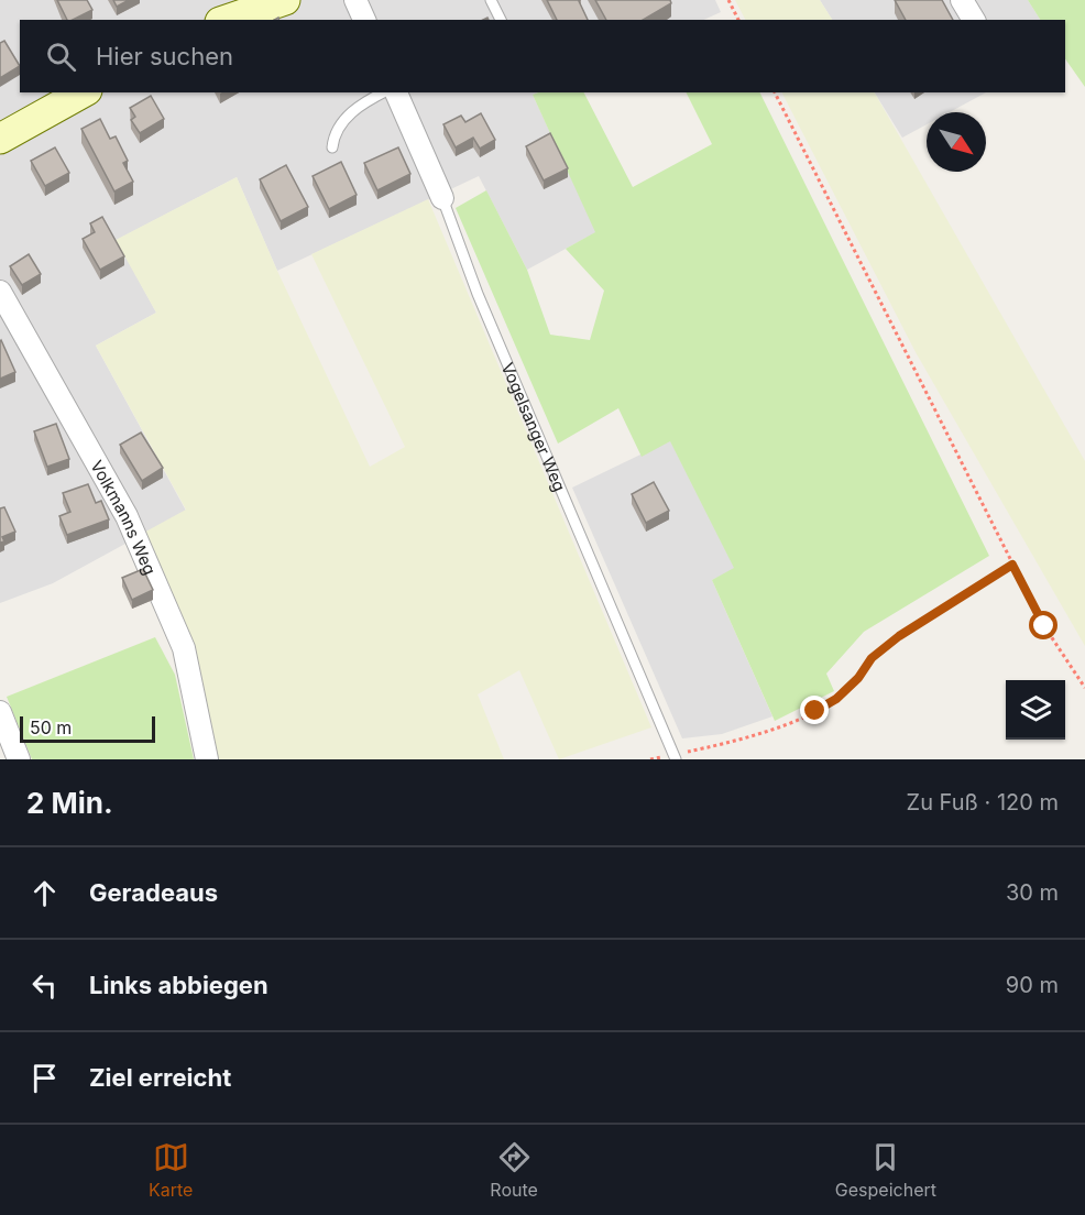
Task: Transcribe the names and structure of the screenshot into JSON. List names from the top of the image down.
{
  "streets": {
    "street": ["Vogelsanger Weg", "Volkmanns Weg"]
  },
  "scale_bar": "50 m",
  "north": "bottom right",
  "page": {
    "search": "Hier suchen",
    "scale": "50 m",
    "heading": ["2 Min.", "Zu Fuß · 120 m"],
    "list": [
      ["Geradeaus", "30 m"],
      ["Links abbiegen", "90 m"],
      "Ziel erreicht"
    ],
    "nav": ["Karte", "Route", "Gespeichert"]
  }
}
